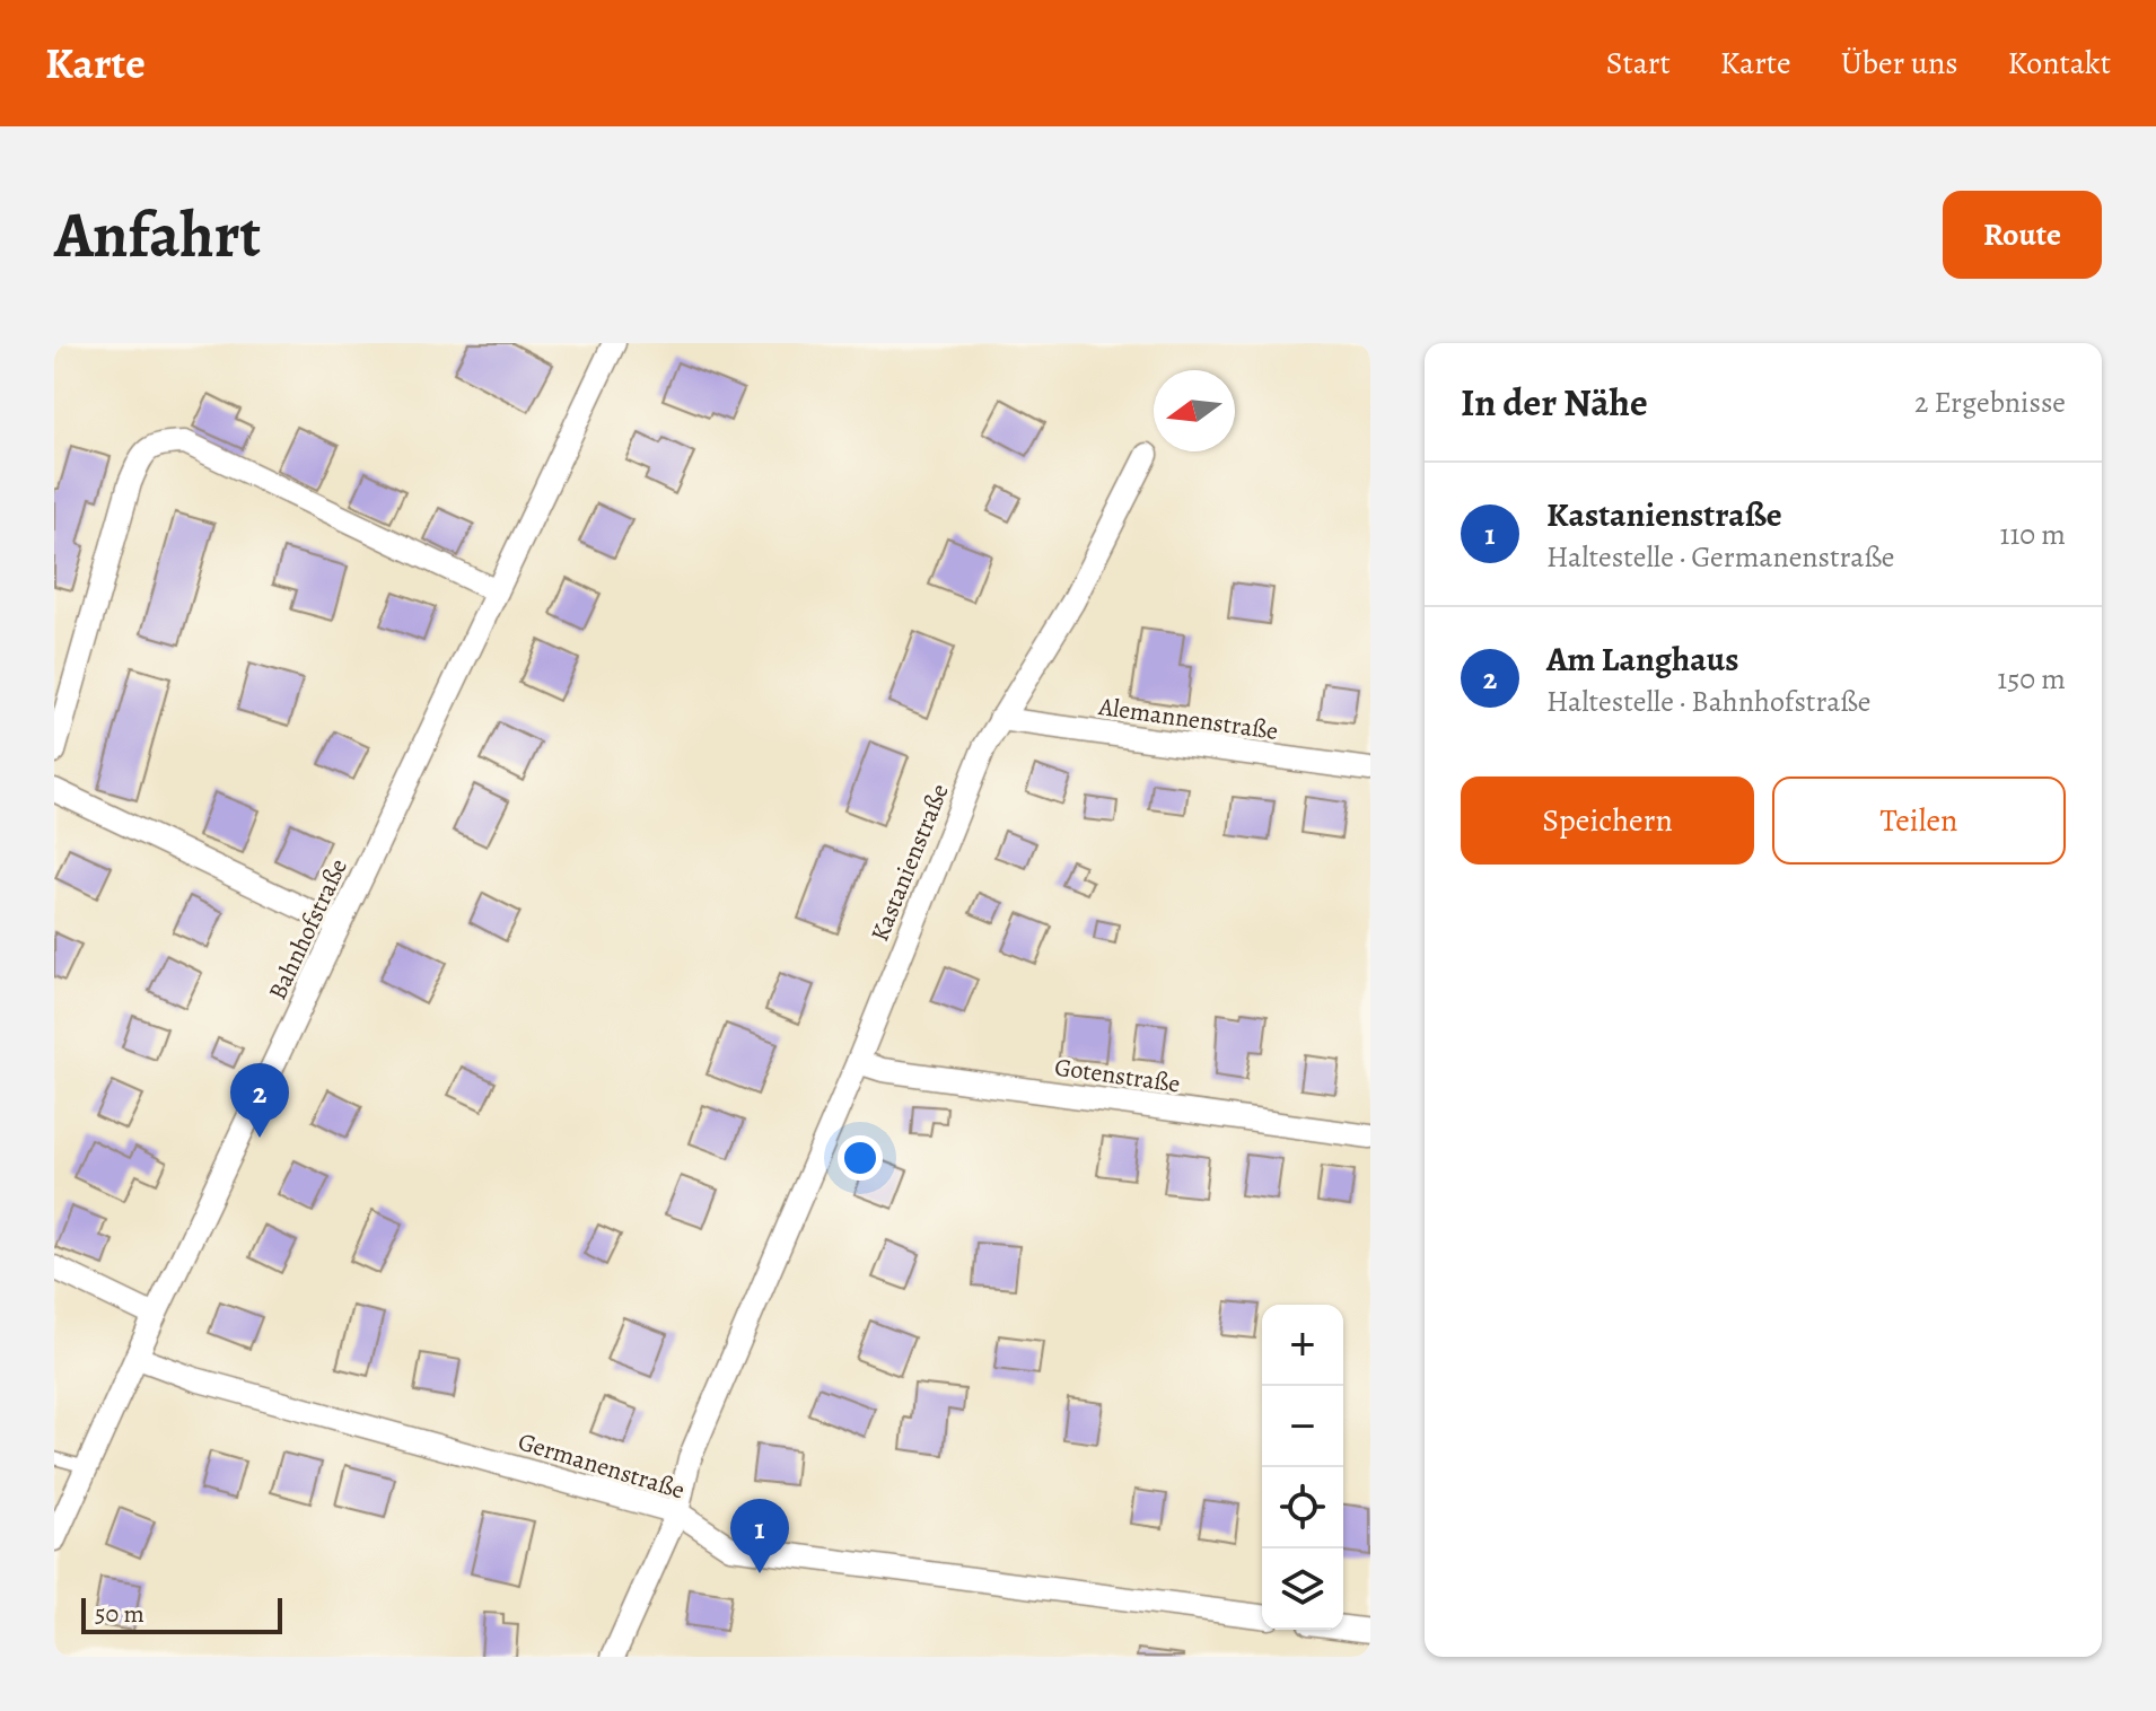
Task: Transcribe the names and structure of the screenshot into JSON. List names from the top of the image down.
{
  "streets": {
    "street": [
      "Alemannenstraße",
      "Kastanienstraße",
      "Bahnhofstraße",
      "Gotenstraße",
      "Germanenstraße"
    ]
  },
  "crossings": [
    ["Alemannenstraße", "Kastanienstraße"],
    ["Kastanienstraße", "Gotenstraße"],
    ["Kastanienstraße", "Germanenstraße"],
    ["Bahnhofstraße", "Germanenstraße"]
  ],
  "scale_bar": "50 m",
  "north": "left",
  "page": {
    "header": "Karte",
    "nav": [
      "Start",
      "Karte",
      "Über uns",
      "Kontakt"
    ],
    "buttons": [
      "Route",
      ["Speichern", "Teilen"]
    ],
    "title": "Anfahrt",
    "heading": ["In der Nähe", "2 Ergebnisse"],
    "list": [
      {
        "mark": "1",
        "name": "Kastanienstraße",
        "note": "Haltestelle · Germanenstraße",
        "value": "110 m"
      },
      {
        "mark": "2",
        "name": "Am Langhaus",
        "note": "Haltestelle · Bahnhofstraße",
        "value": "150 m"
      }
    ],
    "pins": ["2", "1"],
    "map_buttons": ["+", "−"],
    "scale": "50 m"
  }
}
